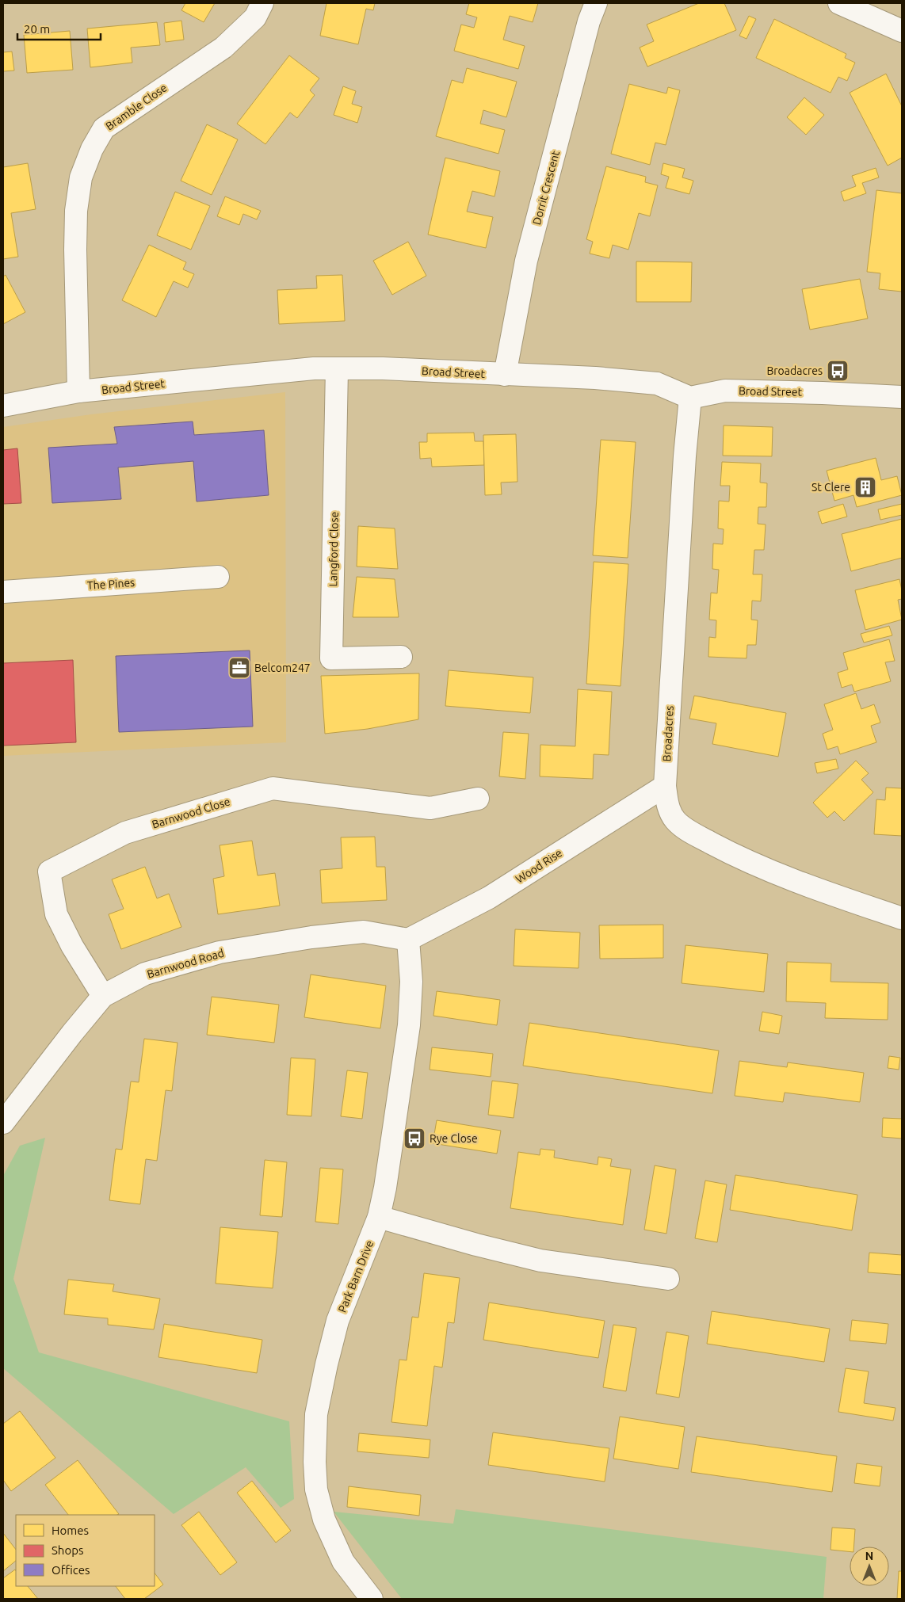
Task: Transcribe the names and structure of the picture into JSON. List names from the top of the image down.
{
  "streets": {
    "street": [
      "Bramble Close",
      "Dorrit Crescent",
      "Broad Street",
      "Langford Close",
      "The Pines",
      "Broadacres",
      "Barnwood Close",
      "Wood Rise",
      "Barnwood Road",
      "Park Barn Drive"
    ]
  },
  "crossings": [
    ["Bramble Close", "Broad Street"],
    ["Dorrit Crescent", "Broad Street"],
    ["Broad Street", "Langford Close"],
    ["Broad Street", "Broadacres"],
    ["Broadacres", "Wood Rise"],
    ["Barnwood Close", "Barnwood Road"],
    ["Wood Rise", "Barnwood Road"],
    ["Wood Rise", "Park Barn Drive"],
    ["Barnwood Road", "Park Barn Drive"]
  ],
  "places": {
    "bus stop": ["Broadacres", "Rye Close"],
    "building": ["St Clere"],
    "office": ["Belcom247"]
  },
  "legend": ["Homes", "Shops", "Offices"],
  "scale_bar": "20 m",
  "north": "top"
}
